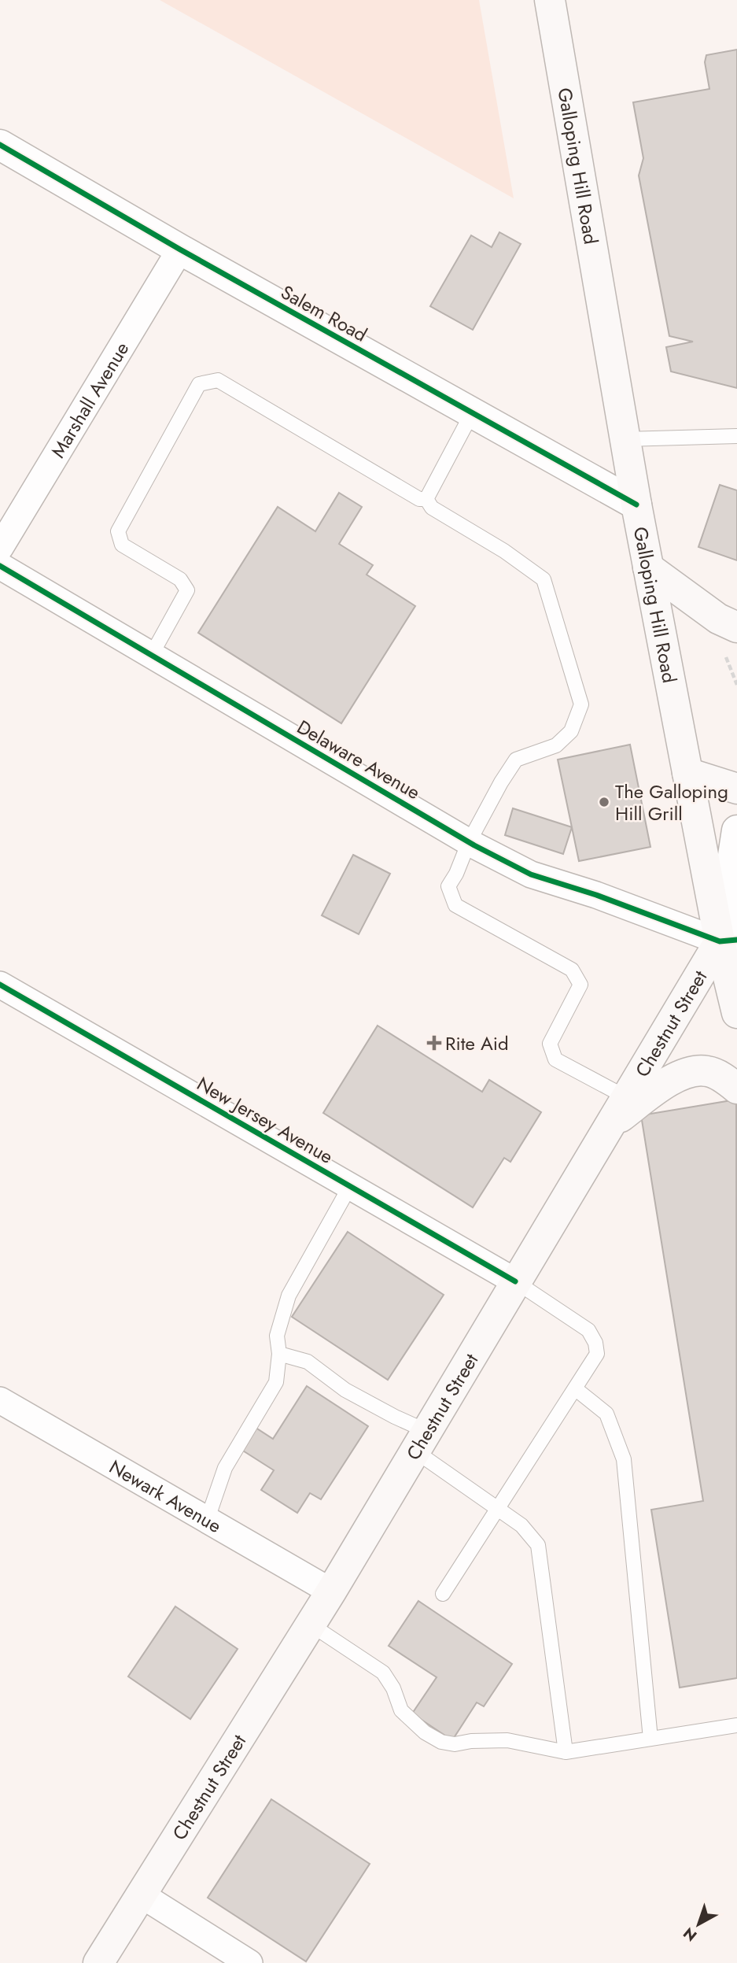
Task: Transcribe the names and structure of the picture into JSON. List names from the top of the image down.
{
  "streets": {
    "main road": ["Galloping Hill Road", "Chestnut Street"],
    "street": [
      "Salem Road",
      "Marshall Avenue",
      "Delaware Avenue",
      "New Jersey Avenue",
      "Newark Avenue"
    ]
  },
  "crossings": [
    ["Galloping Hill Road", "Salem Road"],
    ["Galloping Hill Road", "Delaware Avenue"],
    ["Galloping Hill Road", "Chestnut Street"],
    ["Salem Road", "Marshall Avenue"],
    ["Delaware Avenue", "Chestnut Street"],
    ["Chestnut Street", "New Jersey Avenue"],
    ["Chestnut Street", "Newark Avenue"]
  ],
  "places": {
    "other": ["The Galloping Hill Grill"],
    "health": ["Rite Aid"]
  },
  "north": "bottom left"
}
